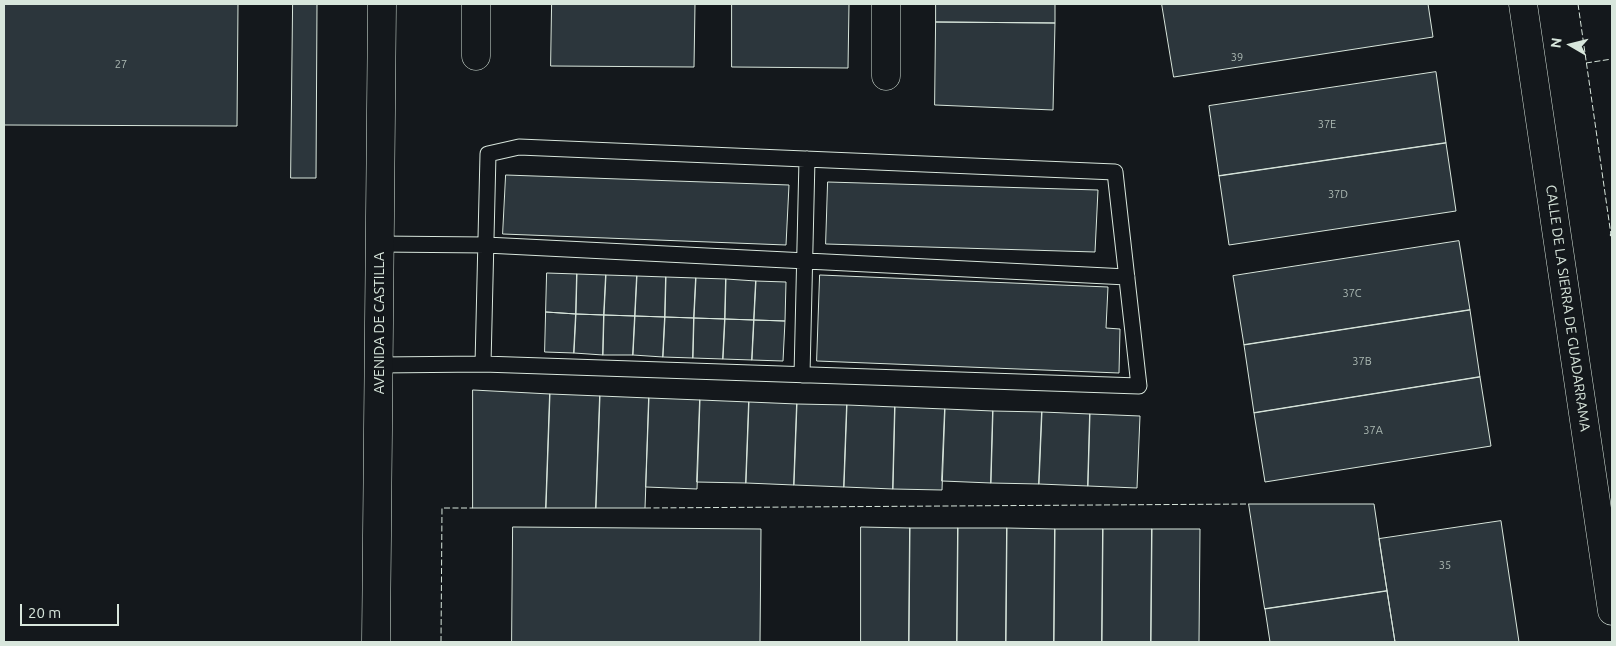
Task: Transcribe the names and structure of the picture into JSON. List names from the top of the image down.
{
  "streets": {
    "street": ["CALLE DE LA SIERRA DE GUADARRAMA", "AVENIDA DE CASTILLA"]
  },
  "house_numbers": [
    "39",
    "27",
    "37E",
    "37D",
    "37C",
    "37B",
    "37A",
    "35"
  ],
  "scale_bar": "20 m",
  "north": "left"
}
